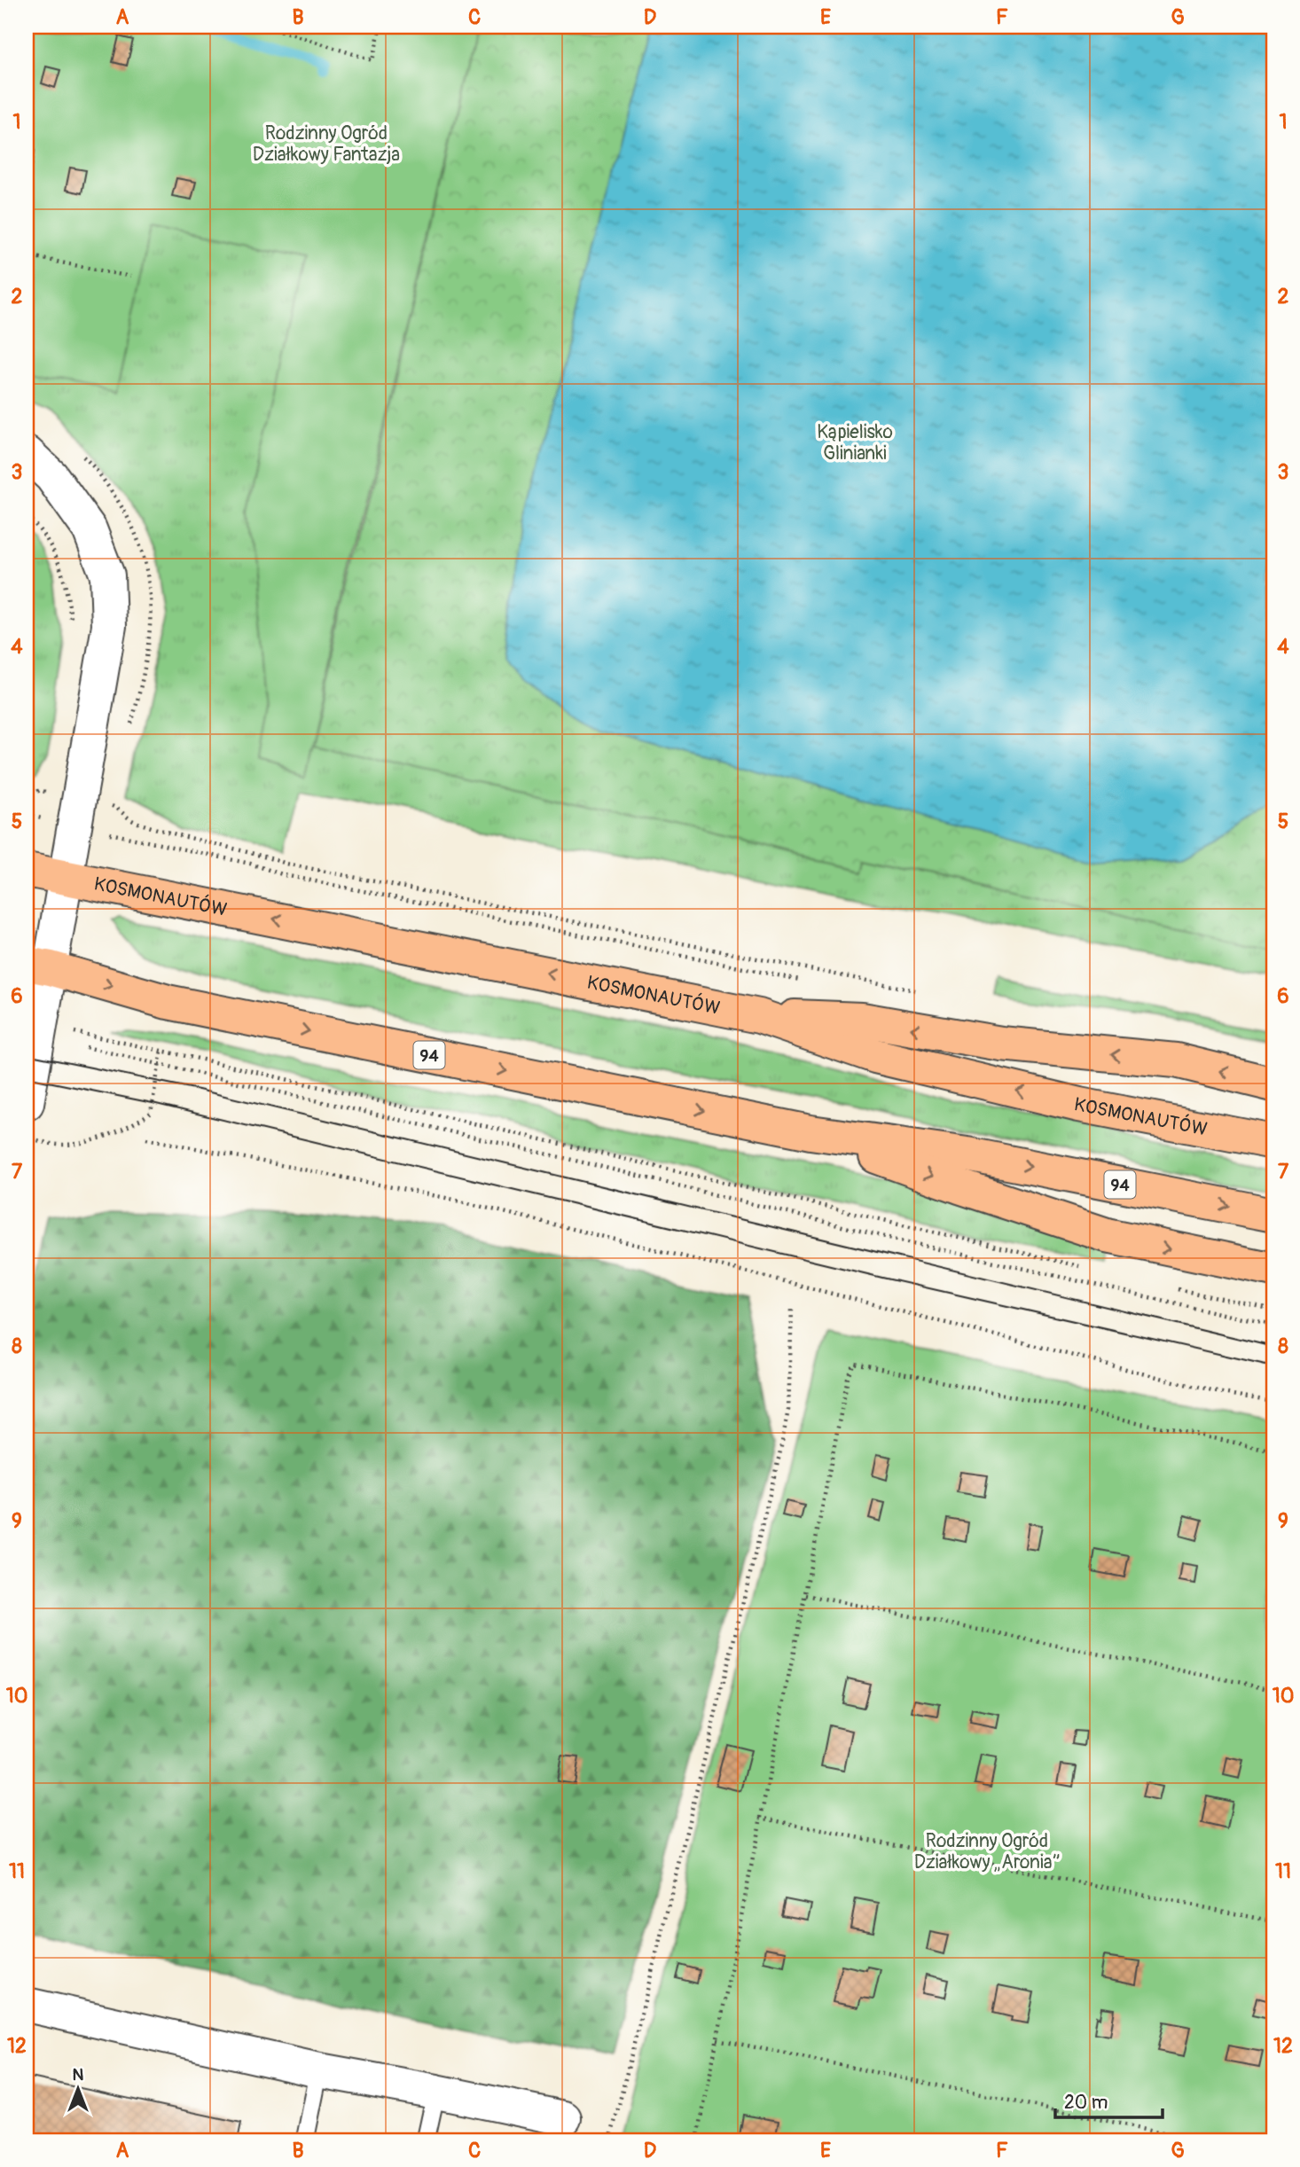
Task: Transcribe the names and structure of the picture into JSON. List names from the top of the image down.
{
  "streets": {
    "main road": ["KOSMONAUTÓW", "94"]
  },
  "parks": ["Rodzinny Ogród Działkowy Fantazja", "Kąpielisko Glinianki", "Rodzinny Ogród Działkowy „Aronia”"],
  "scale_bar": "20 m",
  "north": "top",
  "grid": {
    "columns": [
      "A",
      "B",
      "C",
      "D",
      "E",
      "F",
      "G"
    ],
    "rows": [
      "1",
      "2",
      "3",
      "4",
      "5",
      "6",
      "7",
      "8",
      "9",
      "10",
      "11",
      "12"
    ]
  }
}
